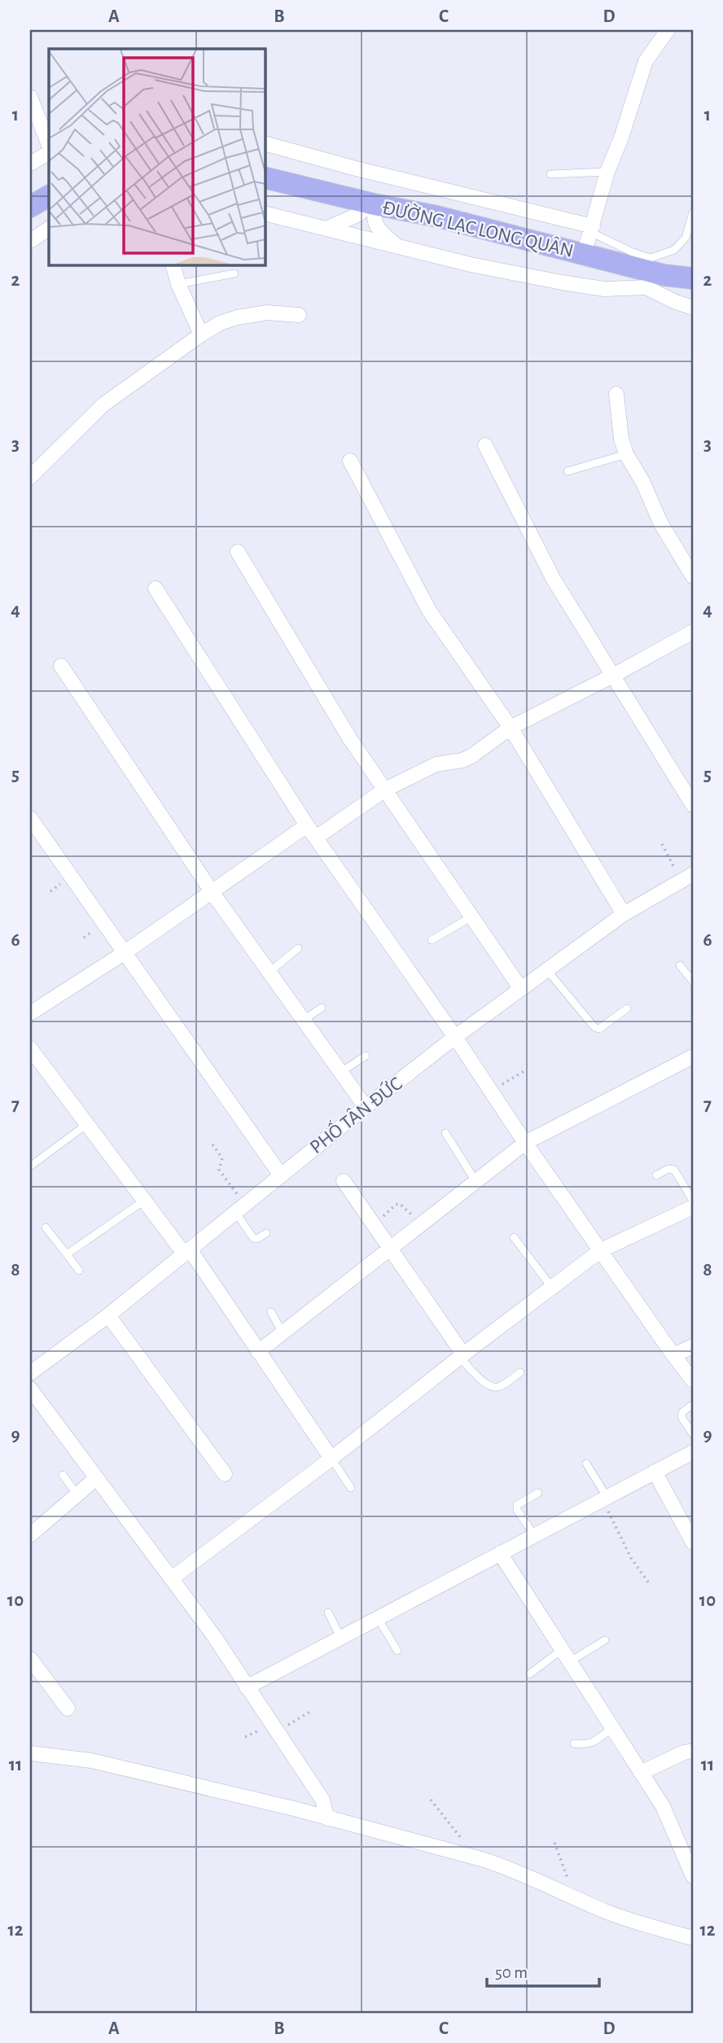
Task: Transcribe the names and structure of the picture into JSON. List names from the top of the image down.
{
  "streets": {
    "main road": ["ĐƯỜNG LẠC LONG QUÂN"],
    "street": ["PHỐ TÂN ĐỨC"]
  },
  "scale_bar": "50 m",
  "grid": {
    "columns": [
      "A",
      "B",
      "C",
      "D"
    ],
    "rows": [
      "1",
      "2",
      "3",
      "4",
      "5",
      "6",
      "7",
      "8",
      "9",
      "10",
      "11",
      "12"
    ]
  }
}
